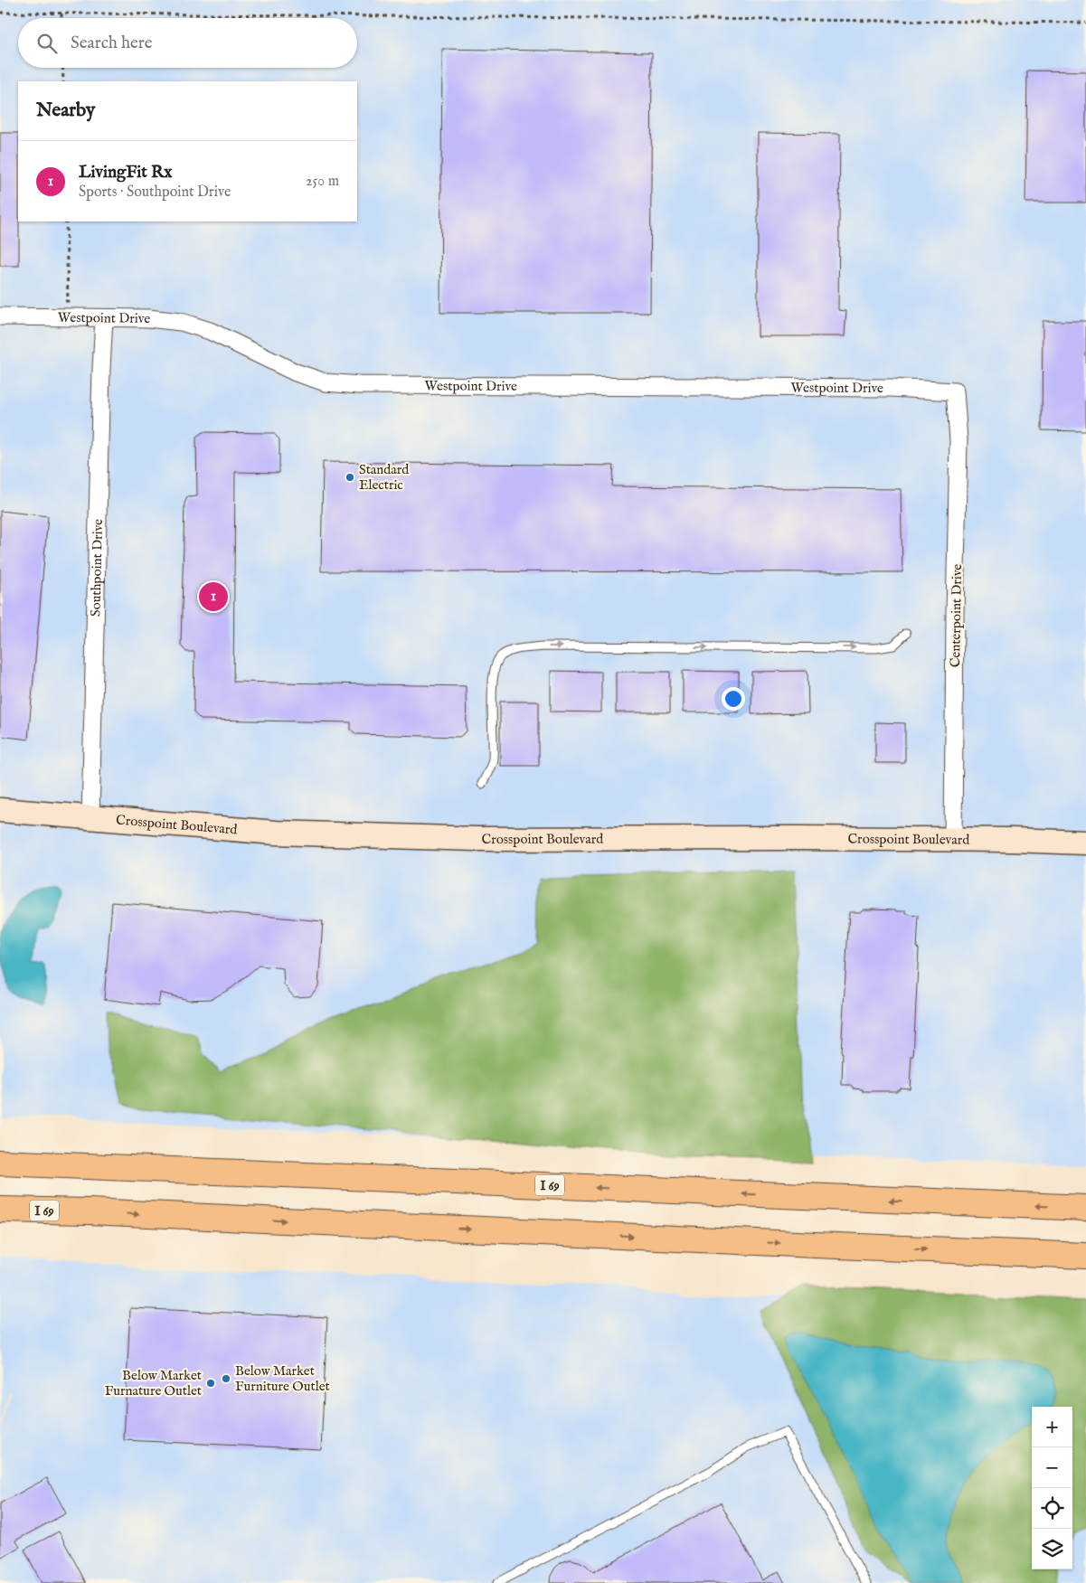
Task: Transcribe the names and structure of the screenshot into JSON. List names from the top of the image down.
{
  "streets": {
    "highway": ["I 69"],
    "street": [
      "Westpoint Drive",
      "Southpoint Drive",
      "Centerpoint Drive",
      "Crosspoint Boulevard"
    ]
  },
  "crossings": [
    ["Westpoint Drive", "Southpoint Drive"],
    ["Westpoint Drive", "Centerpoint Drive"],
    ["Southpoint Drive", "Crosspoint Boulevard"],
    ["Centerpoint Drive", "Crosspoint Boulevard"]
  ],
  "places": ["Standard Electric", "Below Market Furniture Outlet", "Below Market Furnature Outlet"],
  "page": {
    "search": "Search here",
    "heading": "Nearby",
    "list": [
      {
        "mark": "1",
        "name": "LivingFit Rx",
        "note": "Sports · Southpoint Drive",
        "value": "250 m"
      }
    ],
    "pins": "1",
    "map_buttons": ["+", "−"]
  }
}
